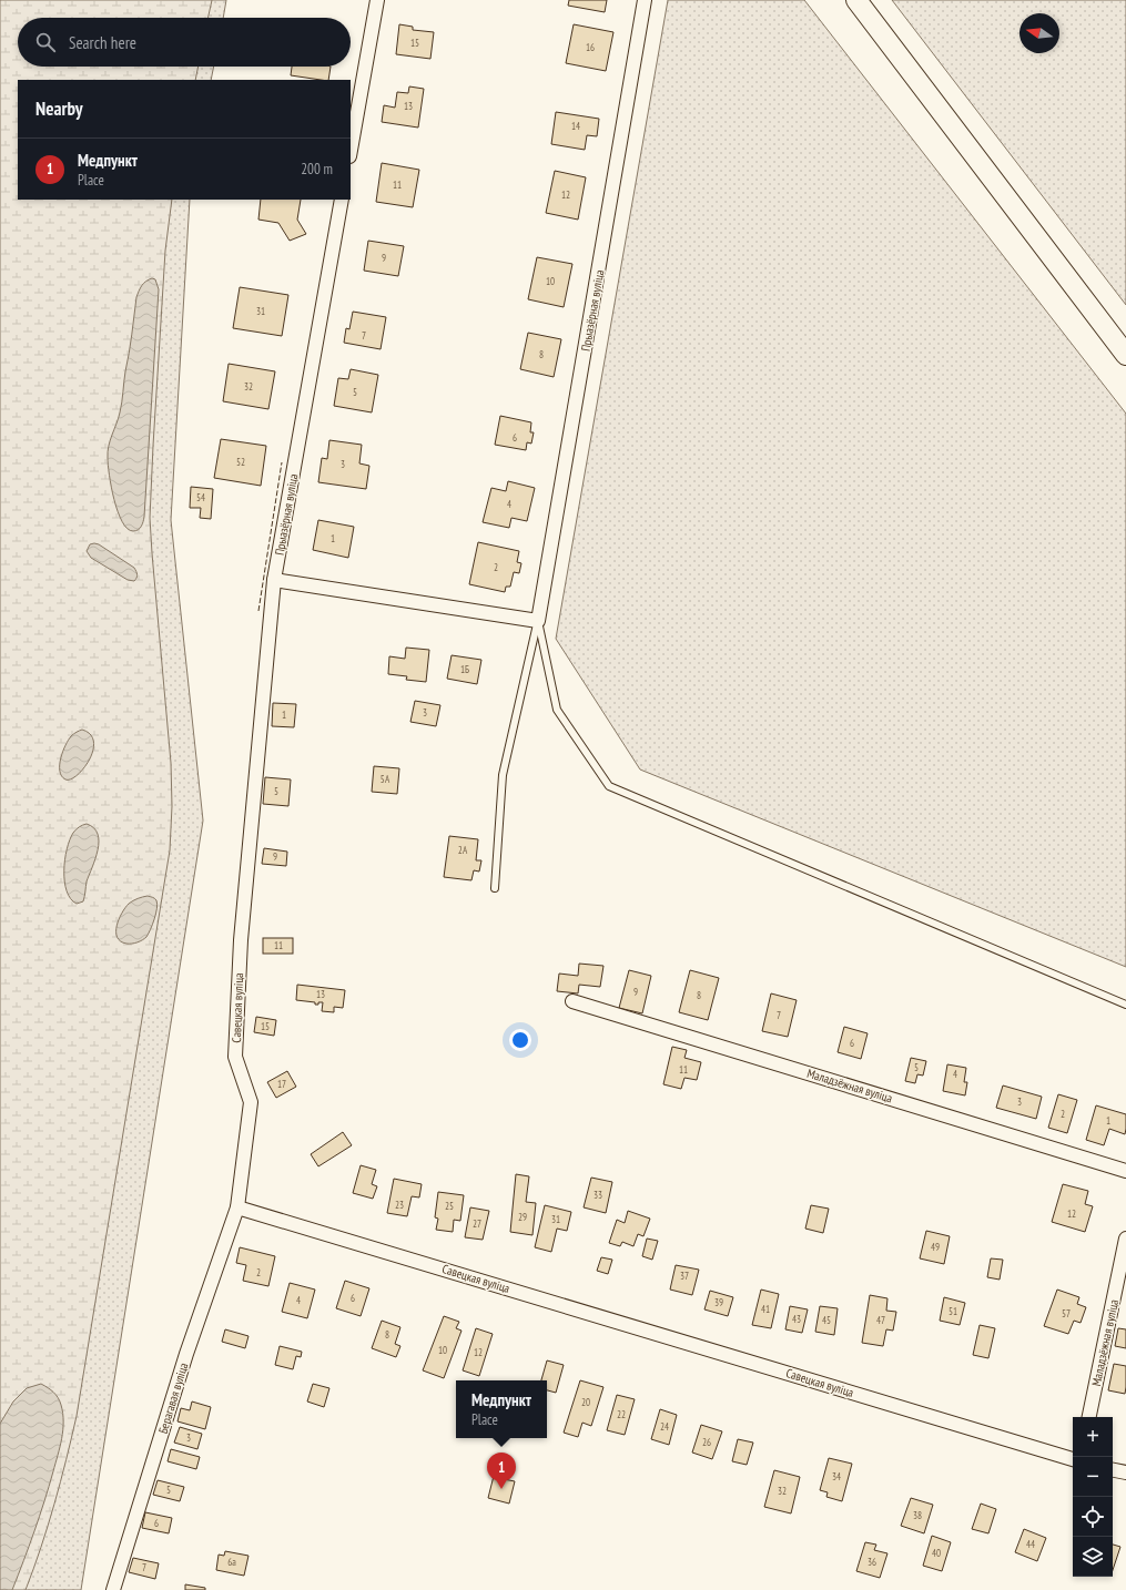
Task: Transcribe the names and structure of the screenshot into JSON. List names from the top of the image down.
{
  "streets": {
    "street": [
      "Прыазёрная вуліца",
      "Савецкая вуліца",
      "Маладзёжная вуліца",
      "Берагавая вуліца"
    ]
  },
  "crossings": [
    ["Прыазёрная вуліца", "Савецкая вуліца"],
    ["Савецкая вуліца", "Берагавая вуліца"]
  ],
  "house_numbers": [
    "15",
    "16",
    "13",
    "14",
    "11",
    "12",
    "9",
    "10",
    "31",
    "7",
    "8",
    "32",
    "5",
    "6",
    "52",
    "3",
    "54",
    "4",
    "1",
    "2",
    "1Б",
    "3",
    "1",
    "5А",
    "5",
    "2А",
    "9",
    "11",
    "9",
    "13",
    "8",
    "7",
    "15",
    "6",
    "5",
    "11",
    "4",
    "17",
    "3",
    "2",
    "1",
    "33",
    "23",
    "25",
    "12",
    "29",
    "31",
    "27",
    "49",
    "2",
    "37",
    "6",
    "4",
    "39",
    "41",
    "51",
    "57",
    "43",
    "45",
    "47",
    "8",
    "10",
    "12",
    "20",
    "22",
    "24",
    "3",
    "26",
    "34",
    "5",
    "32",
    "38",
    "6",
    "44",
    "40",
    "6а",
    "36",
    "7"
  ],
  "north": "left",
  "page": {
    "search": "Search here",
    "heading": "Nearby",
    "list": [
      {
        "mark": "1",
        "name": "Медпункт",
        "note": "Place",
        "value": "200 m"
      }
    ],
    "popup": ["Медпункт", "Place"],
    "map_buttons": ["+", "−"],
    "pins": "1"
  }
}
